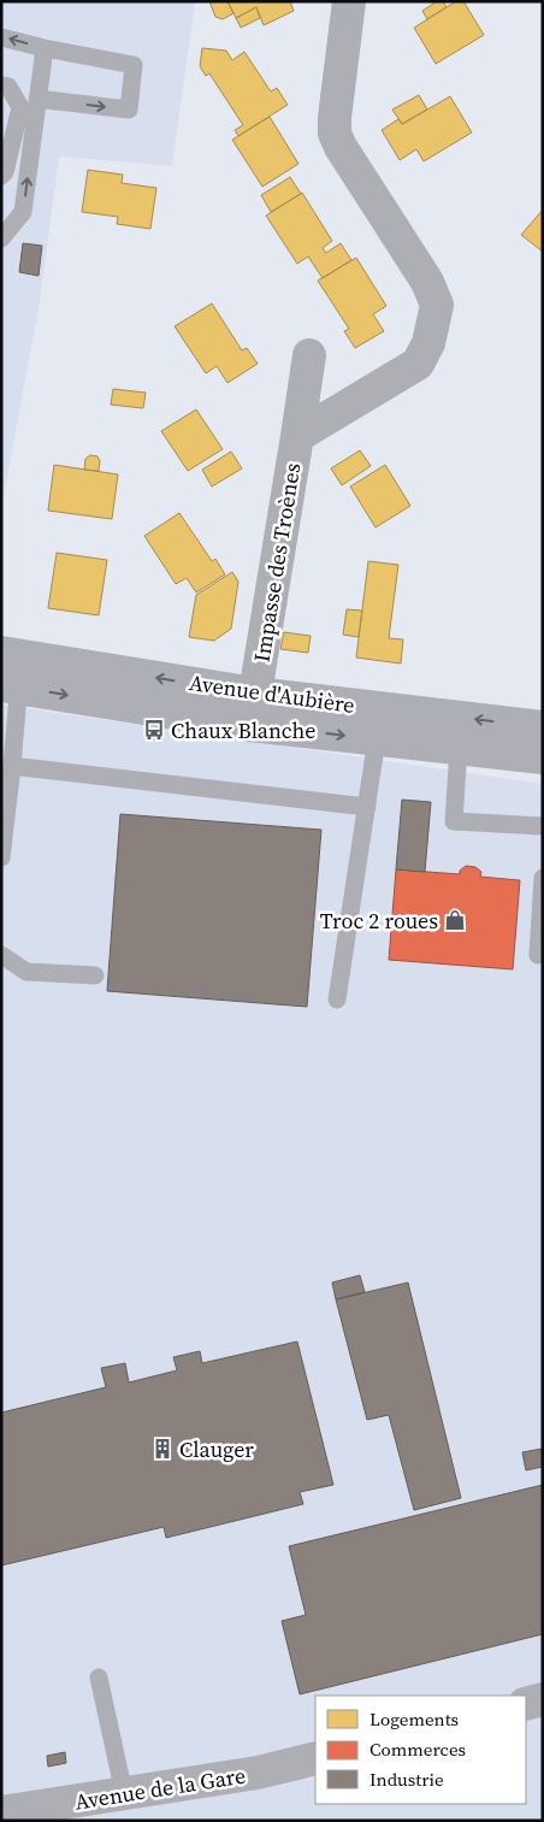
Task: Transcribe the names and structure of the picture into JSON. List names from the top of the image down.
{
  "streets": {
    "main road": ["Avenue d'Aubière"],
    "street": ["Impasse des Troènes", "Avenue de la Gare"]
  },
  "crossings": [
    ["Impasse des Troènes", "Avenue d'Aubière"]
  ],
  "places": {
    "bus stop": ["Chaux Blanche"],
    "shop": ["Troc 2 roues"],
    "building": ["Clauger"]
  },
  "legend": ["Logements", "Commerces", "Industrie"]
}
